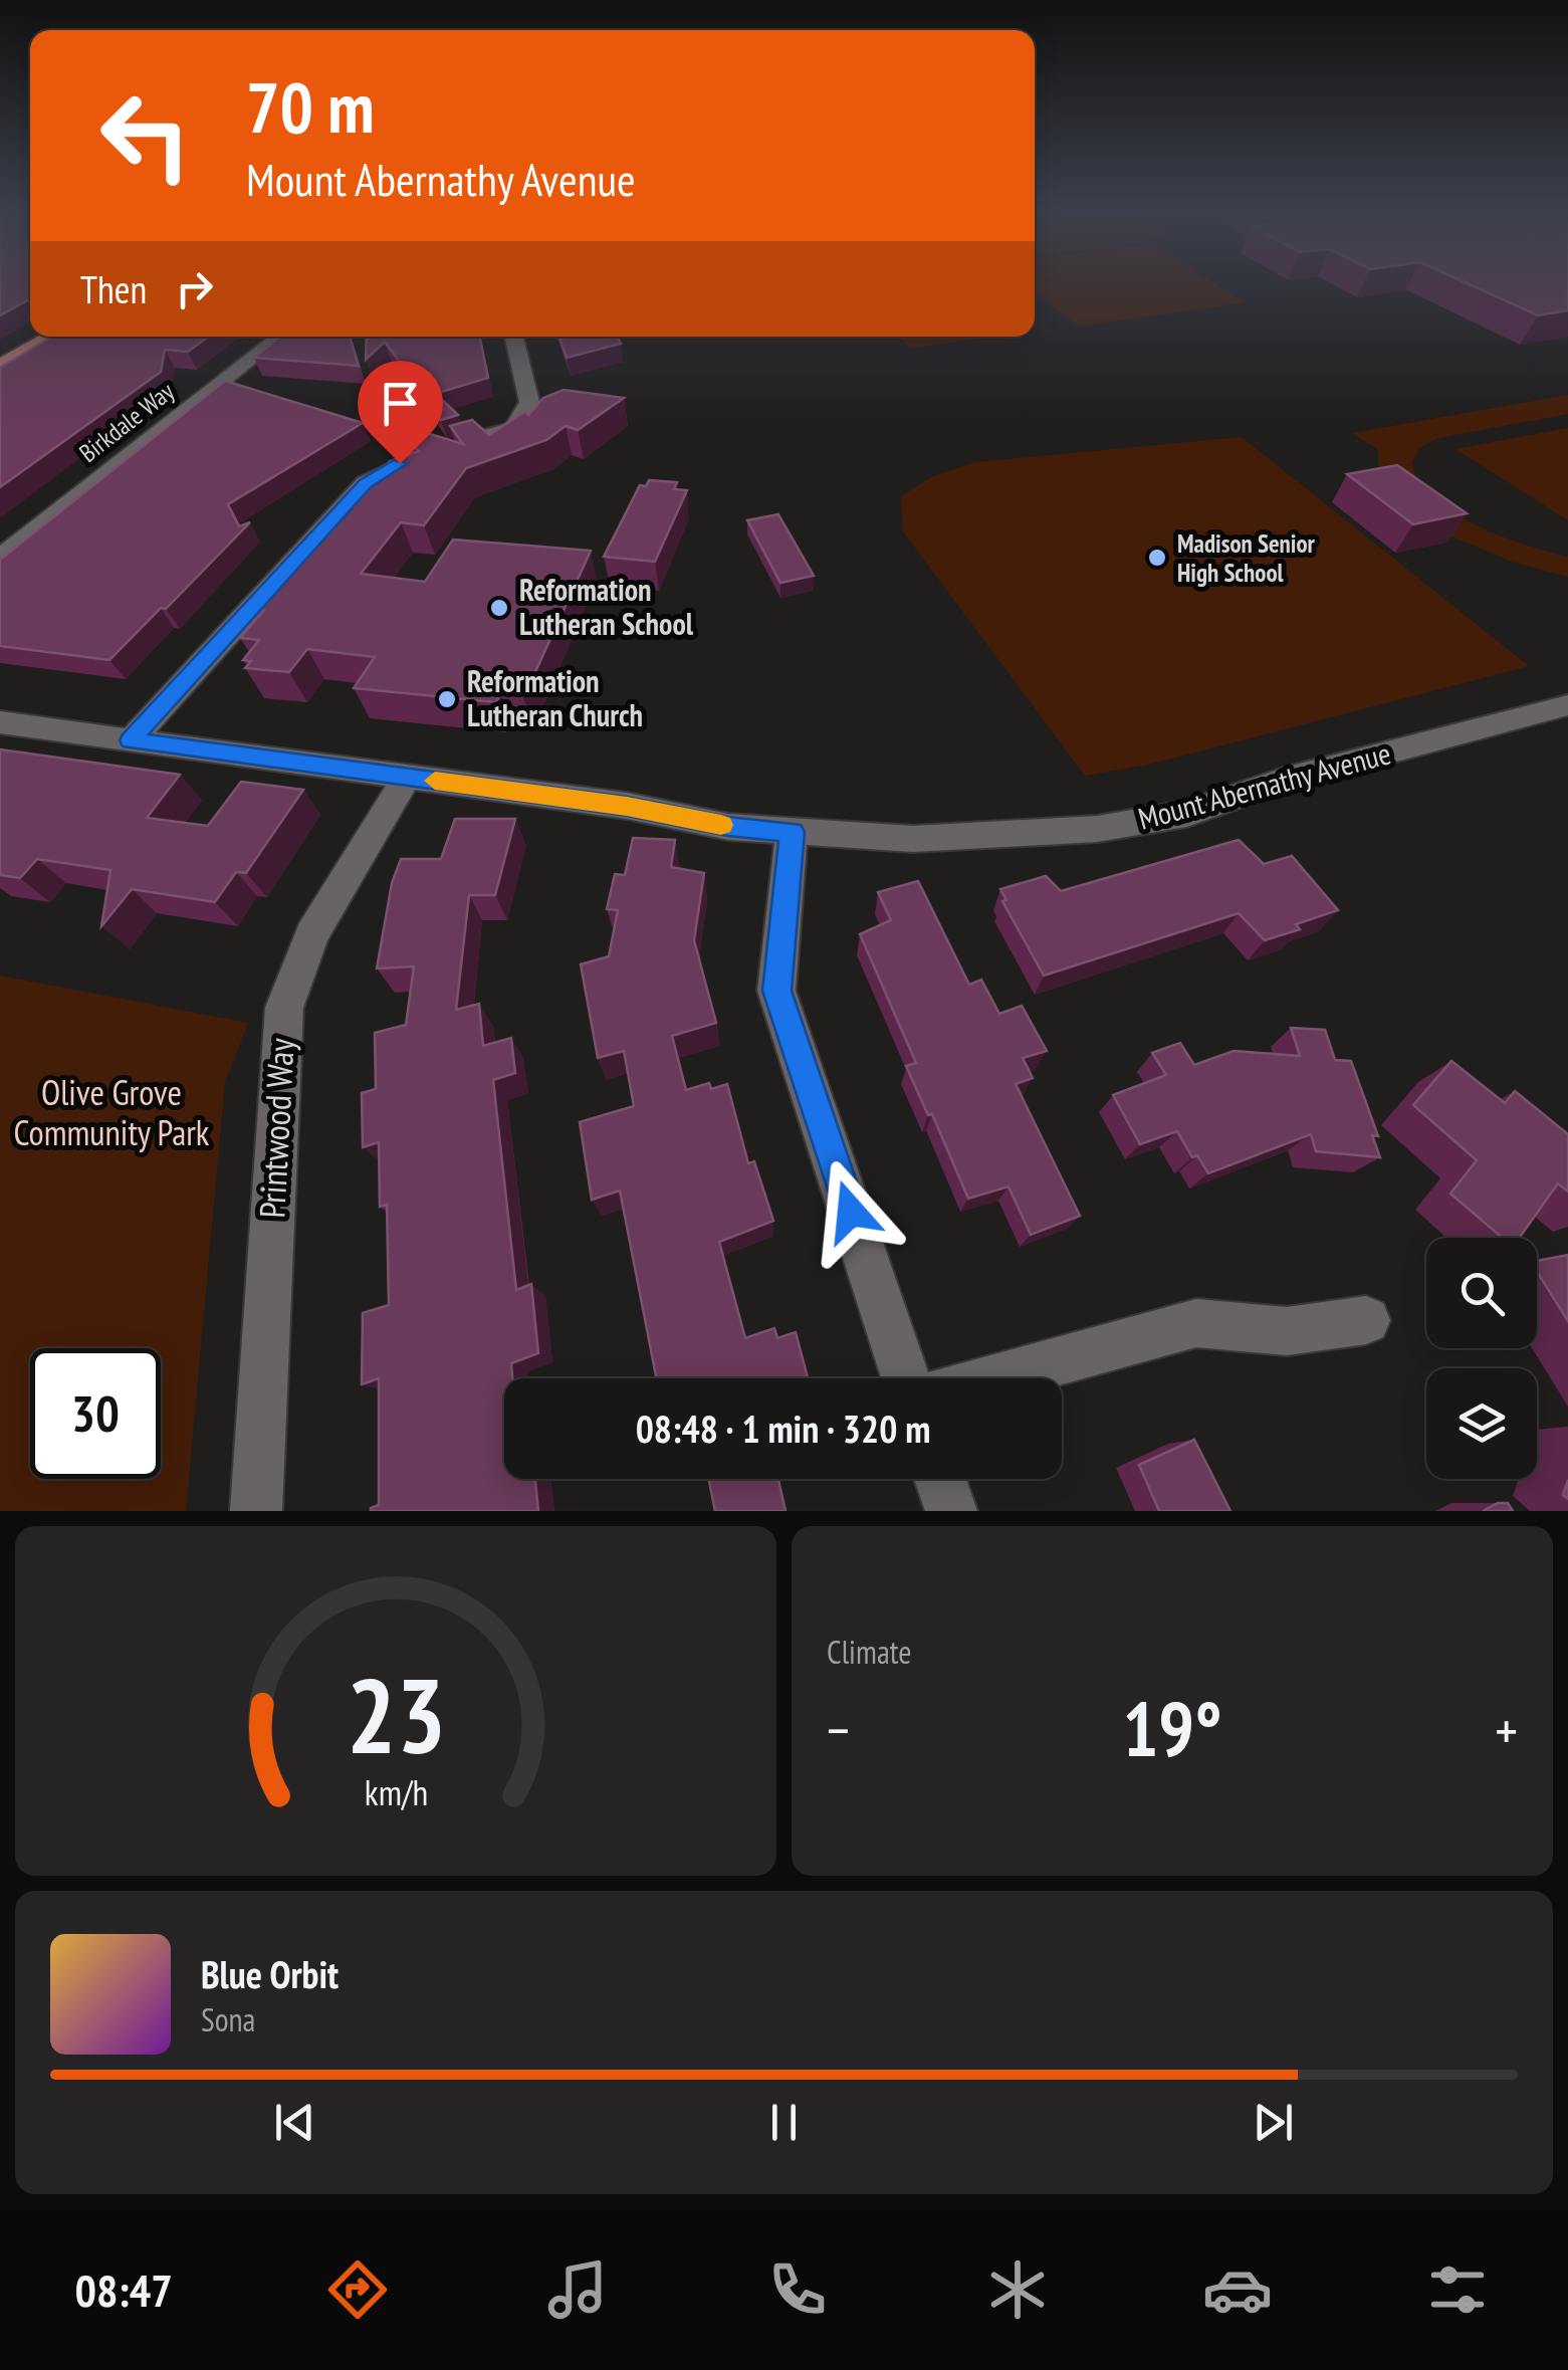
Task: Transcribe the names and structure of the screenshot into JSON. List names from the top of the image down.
{
  "streets": {
    "street": ["Birkdale Way", "Mount Abernathy Avenue", "Printwood Way"]
  },
  "crossings": [
    ["Mount Abernathy Avenue", "Printwood Way"]
  ],
  "parks": ["Olive Grove Community Park"],
  "places": ["Madison Senior High School", "Reformation Lutheran School", "Reformation Lutheran Church"],
  "page": {
    "turn": ["70 m", "Mount Abernathy Avenue"],
    "then": "Then",
    "limit": "30",
    "trip": "08:48 · 1 min · 320 m",
    "tile": "Climate",
    "heat": ["−", "19°", "+"],
    "song": ["Blue Orbit", "Sona"],
    "tabs": "08:47",
    "gauge": ["23", "km/h"]
  }
}
